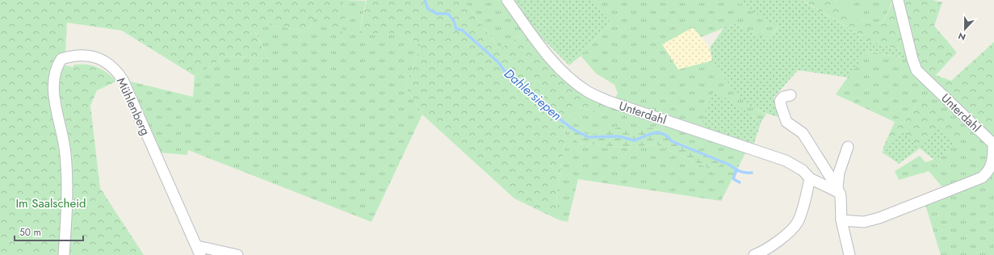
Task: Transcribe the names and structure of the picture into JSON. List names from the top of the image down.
{
  "streets": {
    "street": ["Mühlenberg", "Unterdahl"]
  },
  "water": ["Dahlersiepen"],
  "parks": ["Im Saalscheid"],
  "scale_bar": "50 m",
  "north": "bottom"
}
